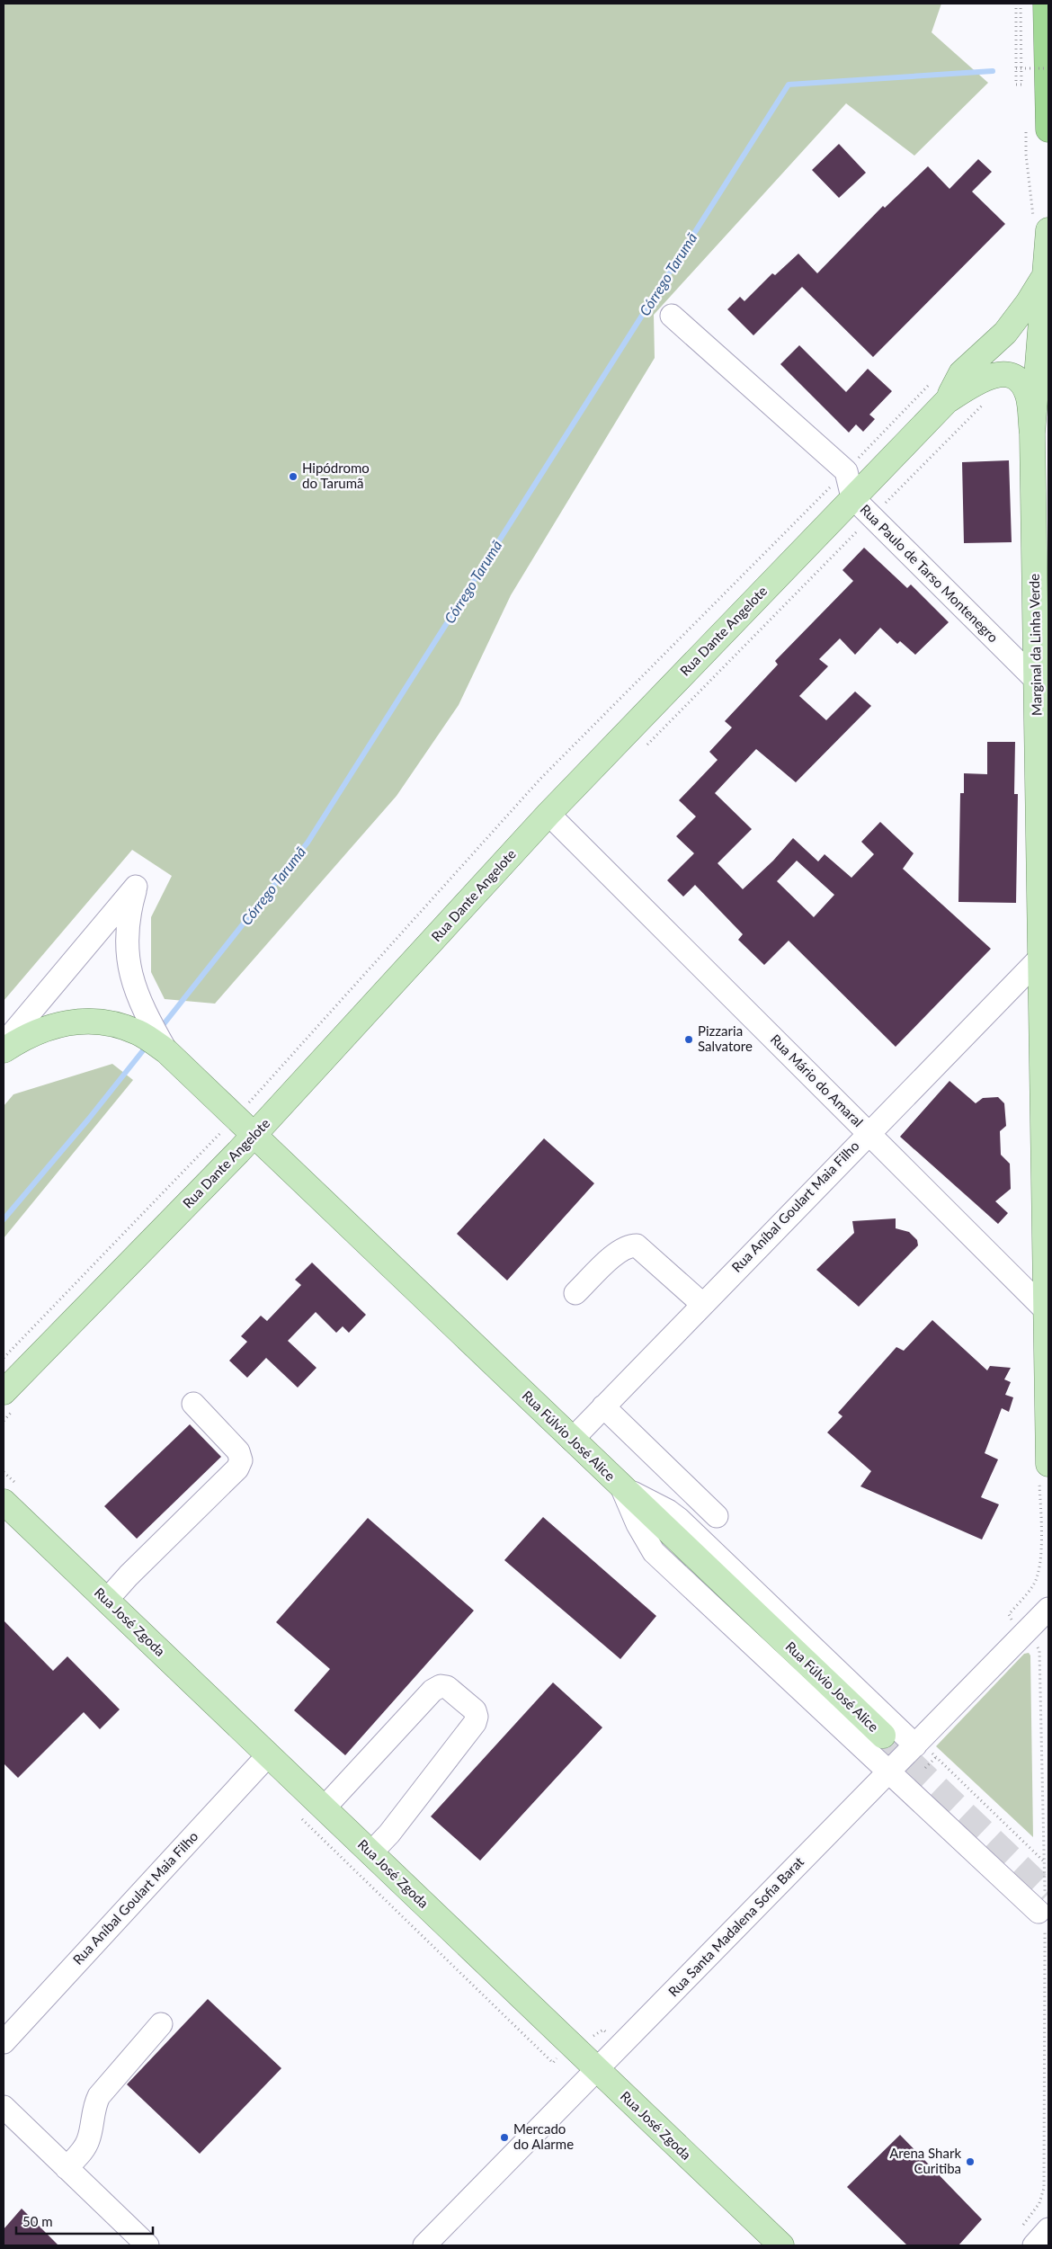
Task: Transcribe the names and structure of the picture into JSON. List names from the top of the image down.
{
  "streets": {
    "main road": [
      "Rua Dante Angelote",
      "Marginal da Linha Verde",
      "Rua Fúlvio José Alice",
      "Rua José Zgoda"
    ],
    "street": [
      "Rua Paulo de Tarso Montenegro",
      "Rua Mário do Amaral",
      "Rua Aníbal Goulart Maia Filho",
      "Rua Santa Madalena Sofia Barat"
    ]
  },
  "crossings": [
    ["Rua Paulo de Tarso Montenegro", "Rua Dante Angelote"],
    ["Rua Paulo de Tarso Montenegro", "Marginal da Linha Verde"],
    ["Rua Dante Angelote", "Marginal da Linha Verde"],
    ["Rua Dante Angelote", "Rua Mário do Amaral"],
    ["Rua Dante Angelote", "Rua Fúlvio José Alice"],
    ["Marginal da Linha Verde", "Rua Mário do Amaral"],
    ["Marginal da Linha Verde", "Rua Aníbal Goulart Maia Filho"],
    ["Rua Mário do Amaral", "Rua Aníbal Goulart Maia Filho"],
    ["Rua Aníbal Goulart Maia Filho", "Rua Fúlvio José Alice"],
    ["Rua Aníbal Goulart Maia Filho", "Rua José Zgoda"],
    ["Rua José Zgoda", "Rua Santa Madalena Sofia Barat"]
  ],
  "water": ["Córrego Tarumã"],
  "places": [
    "Hipódromo do Tarumã",
    "Pizzaria Salvatore",
    "Mercado do Alarme",
    "Arena Shark Curitiba"
  ],
  "scale_bar": "50 m"
}
